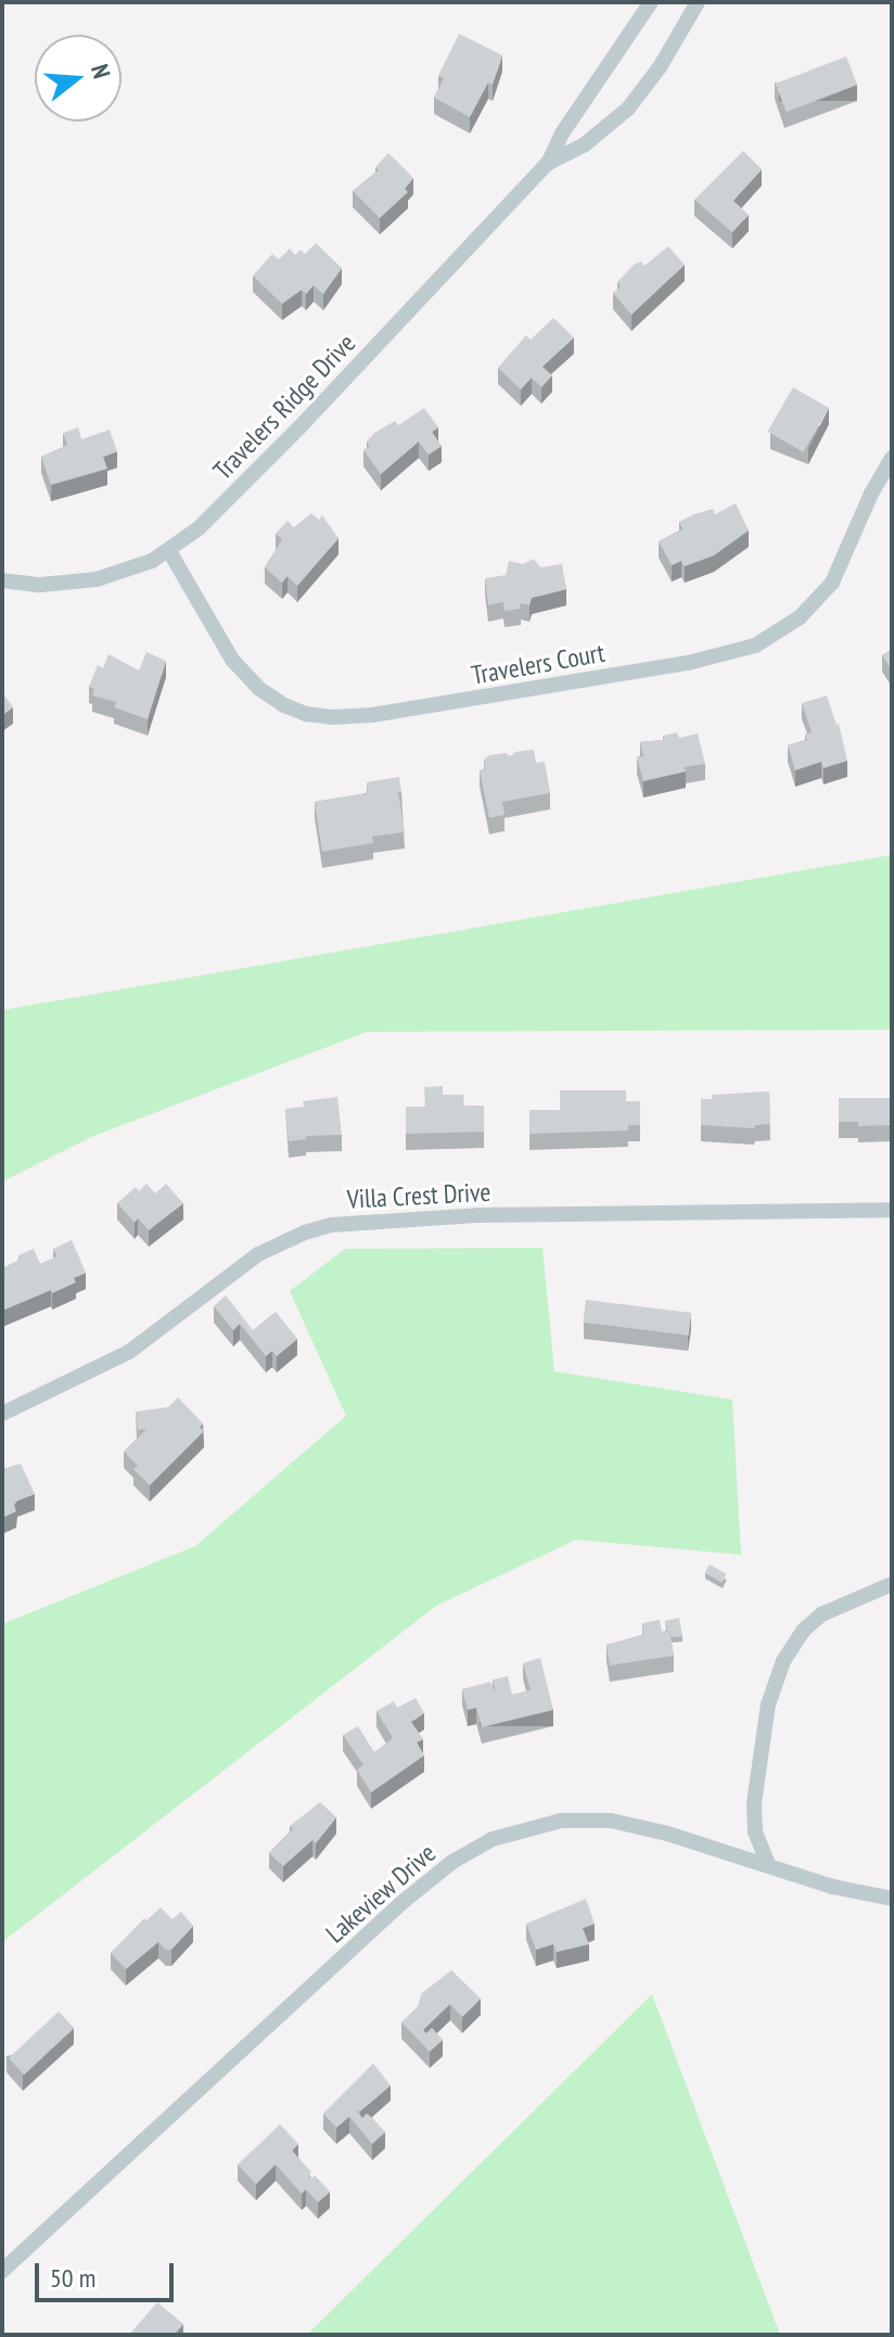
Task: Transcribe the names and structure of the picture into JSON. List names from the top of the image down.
{
  "streets": {
    "street": [
      "Travelers Ridge Drive",
      "Travelers Court",
      "Villa Crest Drive",
      "Lakeview Drive"
    ]
  },
  "crossings": [
    ["Travelers Ridge Drive", "Travelers Court"]
  ],
  "scale_bar": "50 m",
  "north": "right"
}
